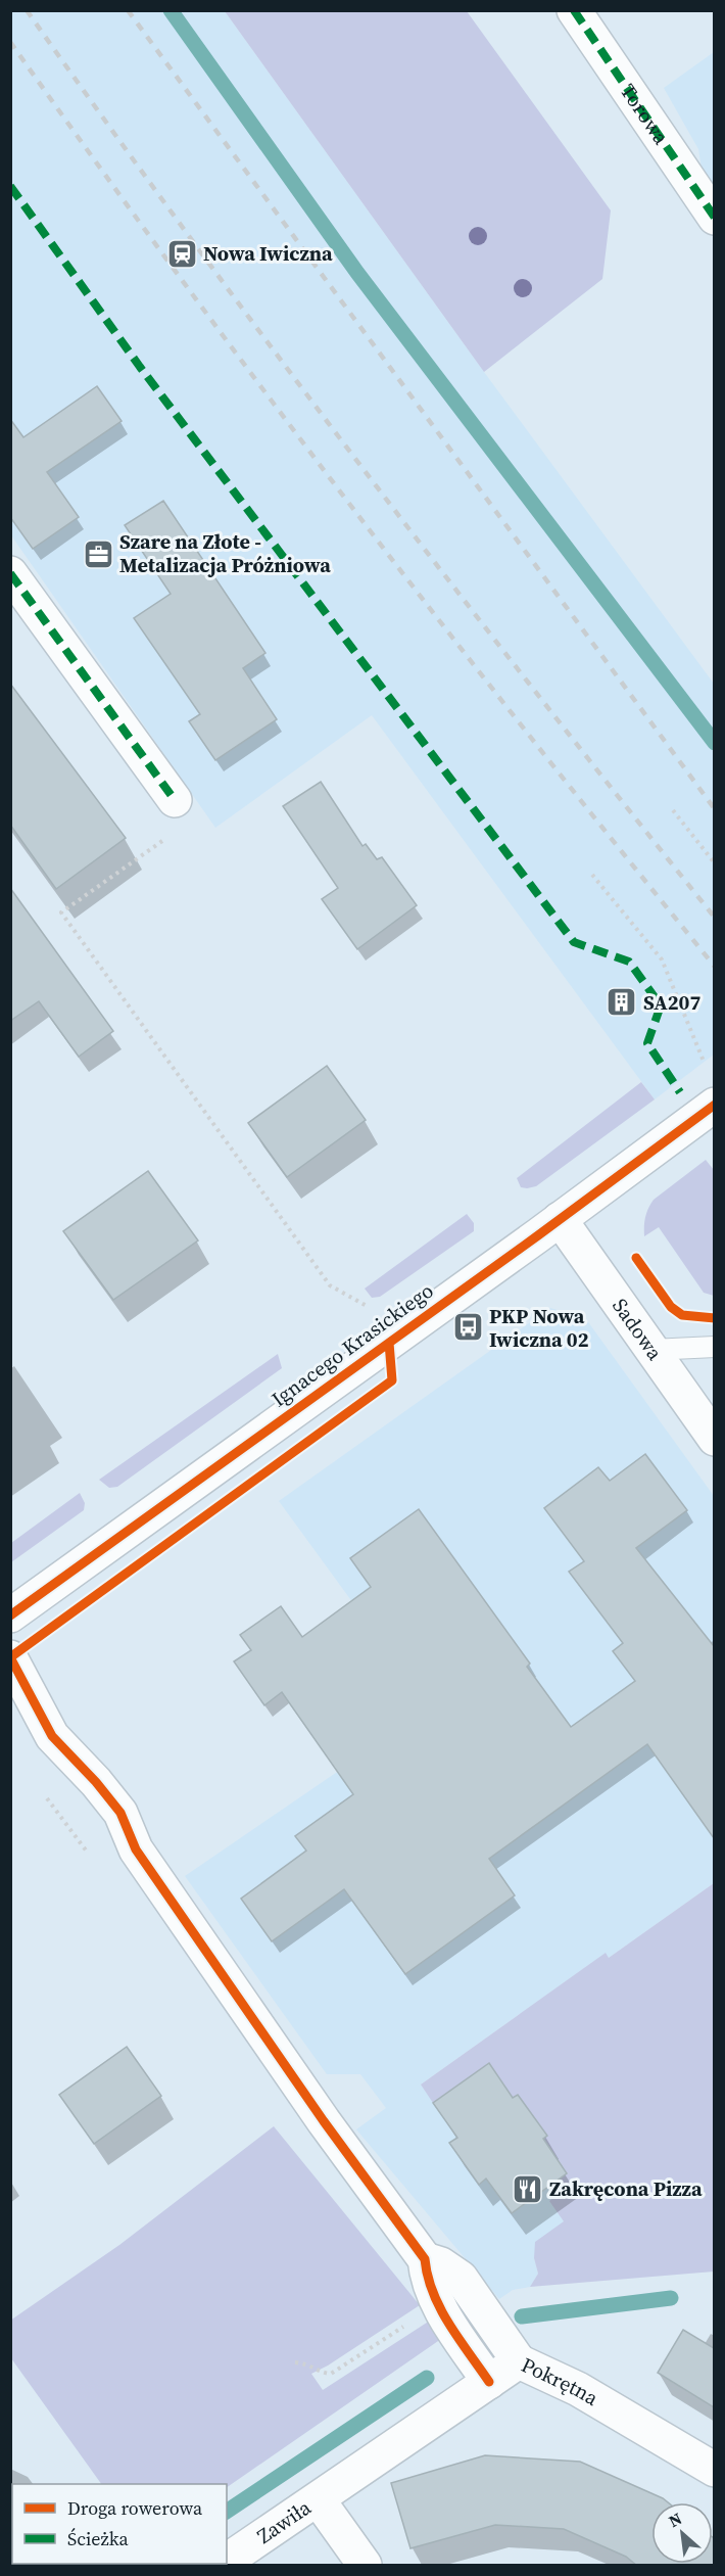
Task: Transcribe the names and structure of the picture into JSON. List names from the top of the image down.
{
  "streets": {
    "street": [
      "Torowa",
      "Sadowa",
      "Ignacego Krasickiego",
      "Pokrętna",
      "Zawiła"
    ]
  },
  "crossings": [
    ["Sadowa", "Ignacego Krasickiego"],
    ["Pokrętna", "Zawiła"]
  ],
  "places": {
    "station": ["Nowa Iwiczna"],
    "office": ["Szare na Złote - Metalizacja Próżniowa"],
    "building": ["SA207"],
    "bus stop": ["PKP Nowa Iwiczna 02"],
    "restaurant": ["Zakręcona Pizza"]
  },
  "legend": ["Droga rowerowa", "Ścieżka"],
  "north": "top left"
}
